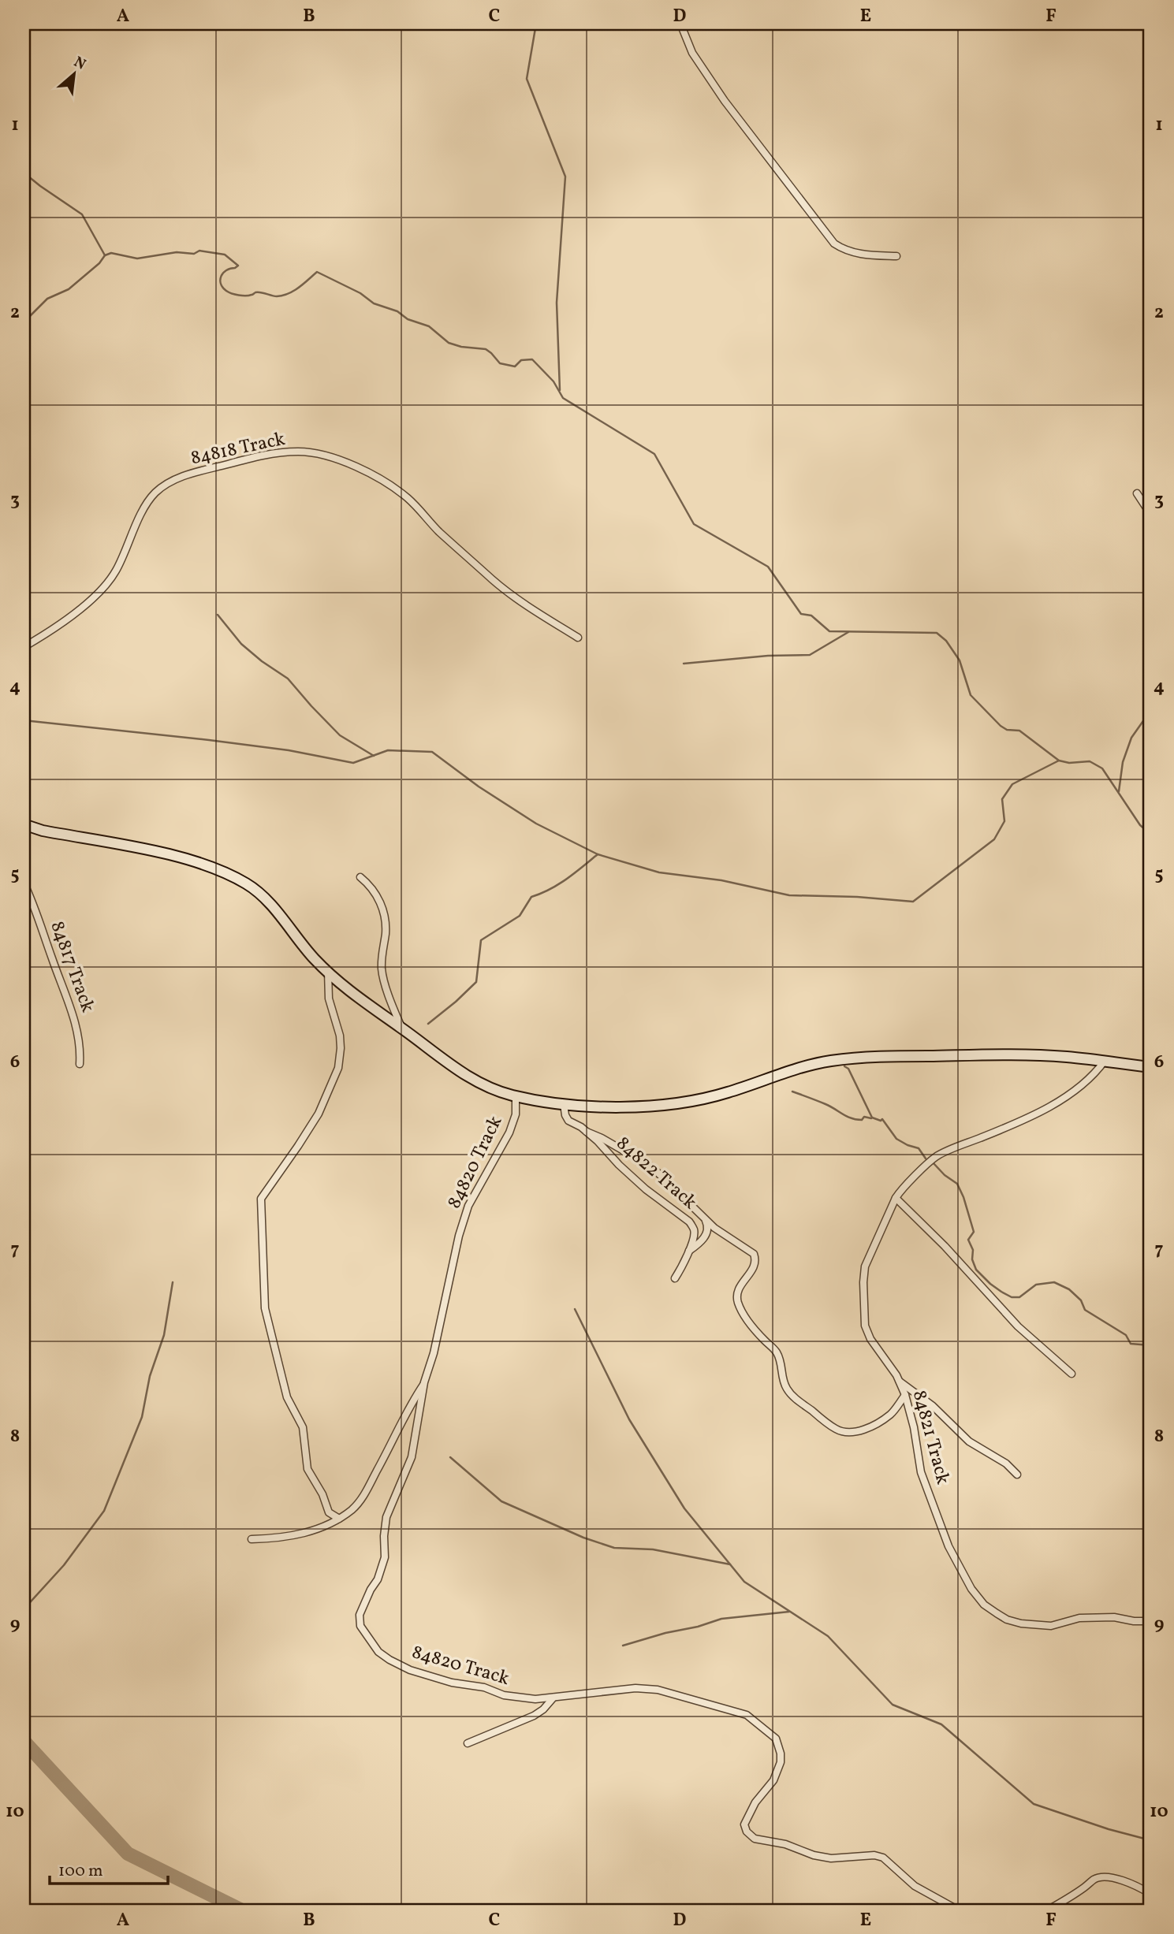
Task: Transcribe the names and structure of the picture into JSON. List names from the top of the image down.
{
  "streets": {
    "street": [
      "84818 Track",
      "84817 Track",
      "84820 Track",
      "84822 Track",
      "84821 Track"
    ]
  },
  "scale_bar": "100 m",
  "north": "top right",
  "grid": {
    "columns": [
      "A",
      "B",
      "C",
      "D",
      "E",
      "F"
    ],
    "rows": [
      "1",
      "2",
      "3",
      "4",
      "5",
      "6",
      "7",
      "8",
      "9",
      "10"
    ]
  }
}
